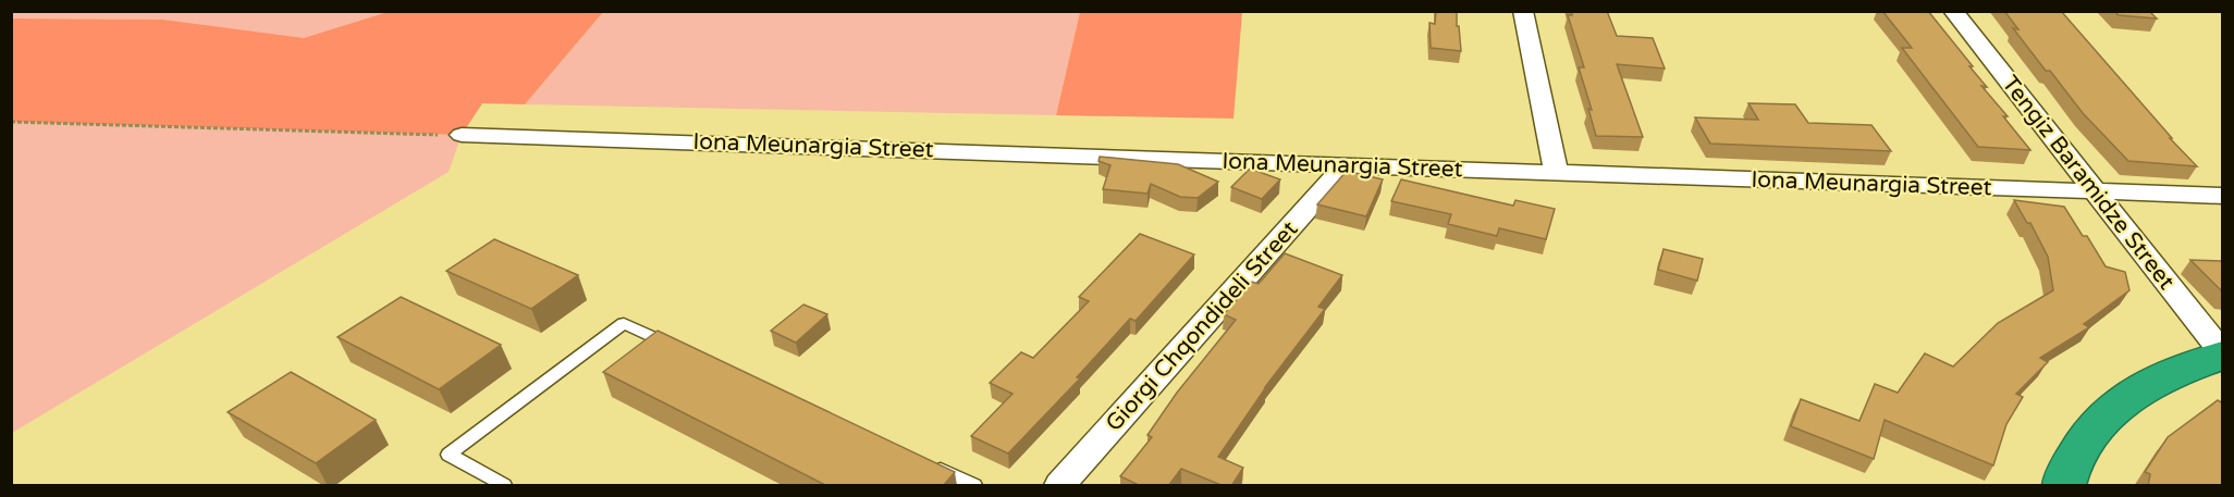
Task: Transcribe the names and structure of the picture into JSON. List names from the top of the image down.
{
  "streets": {
    "street": ["Iona Meunargia Street", "Tengiz Baramidze Street", "Giorgi Chqondideli Street"]
  },
  "crossings": [
    ["Iona Meunargia Street", "Tengiz Baramidze Street"],
    ["Iona Meunargia Street", "Giorgi Chqondideli Street"]
  ]
}
